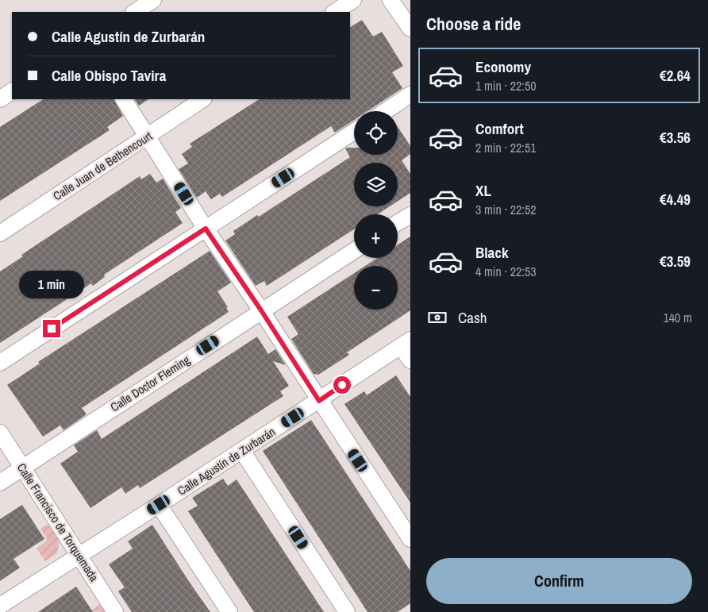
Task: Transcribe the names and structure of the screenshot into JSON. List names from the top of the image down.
{
  "streets": {
    "street": [
      "Calle Juan de Bethencourt",
      "Calle Doctor Fleming",
      "Calle Agustín de Zurbarán",
      "Calle Francisco de Torquemada"
    ]
  },
  "crossings": [
    ["Calle Doctor Fleming", "Calle Francisco de Torquemada"],
    ["Calle Agustín de Zurbarán", "Calle Francisco de Torquemada"]
  ],
  "page": {
    "heading": "Choose a ride",
    "banner": ["Calle Agustín de Zurbarán", "Calle Obispo Tavira"],
    "list": [
      {
        "name": "Economy",
        "note": "1 min · 22:50",
        "value": "€2.64"
      },
      {
        "name": "Comfort",
        "note": "2 min · 22:51",
        "value": "€3.56"
      },
      {
        "name": "XL",
        "note": "3 min · 22:52",
        "value": "€4.49"
      },
      {
        "name": "Black",
        "note": "4 min · 22:53",
        "value": "€3.59"
      }
    ],
    "map_buttons": ["+", "−"],
    "bubble": "1 min",
    "pay": ["Cash", "140 m"],
    "buttons": "Confirm"
  }
}
